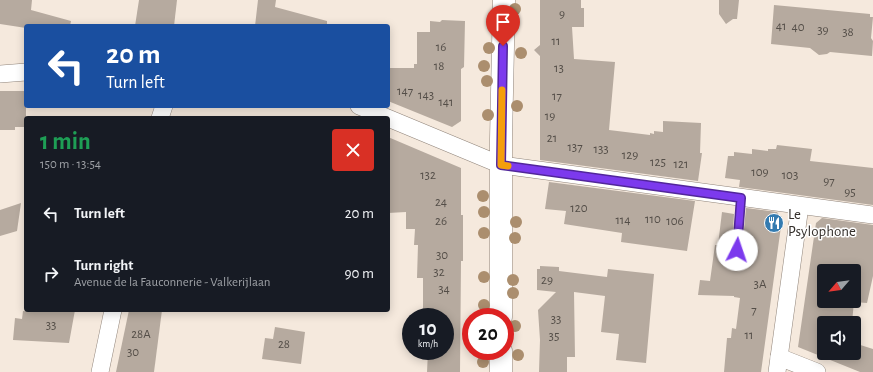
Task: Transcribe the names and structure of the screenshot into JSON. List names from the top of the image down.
{
  "places": {
    "restaurant": ["Le Psylophone"]
  },
  "house_numbers": [
    "9",
    "41",
    "40",
    "39",
    "38",
    "11",
    "16",
    "18",
    "13",
    "147",
    "143",
    "17",
    "141",
    "19",
    "21",
    "137",
    "133",
    "129",
    "125",
    "121",
    "109",
    "132",
    "103",
    "97",
    "95",
    "24",
    "120",
    "110",
    "114",
    "26",
    "106",
    "30",
    "32",
    "29",
    "3A",
    "34",
    "7",
    "33",
    "33",
    "28A",
    "11",
    "35",
    "28",
    "30"
  ],
  "north": "bottom left",
  "page": {
    "turn": ["20 m", "Turn left"],
    "heading": ["1 min", "150 m · 13:54"],
    "list": [
      {
        "name": "Turn left",
        "value": "20 m"
      },
      {
        "name": "Turn right",
        "note": "Avenue de la Fauconnerie - Valkerijlaan",
        "value": "90 m"
      }
    ],
    "speed": "10 km/h",
    "limit": "20"
  }
}
